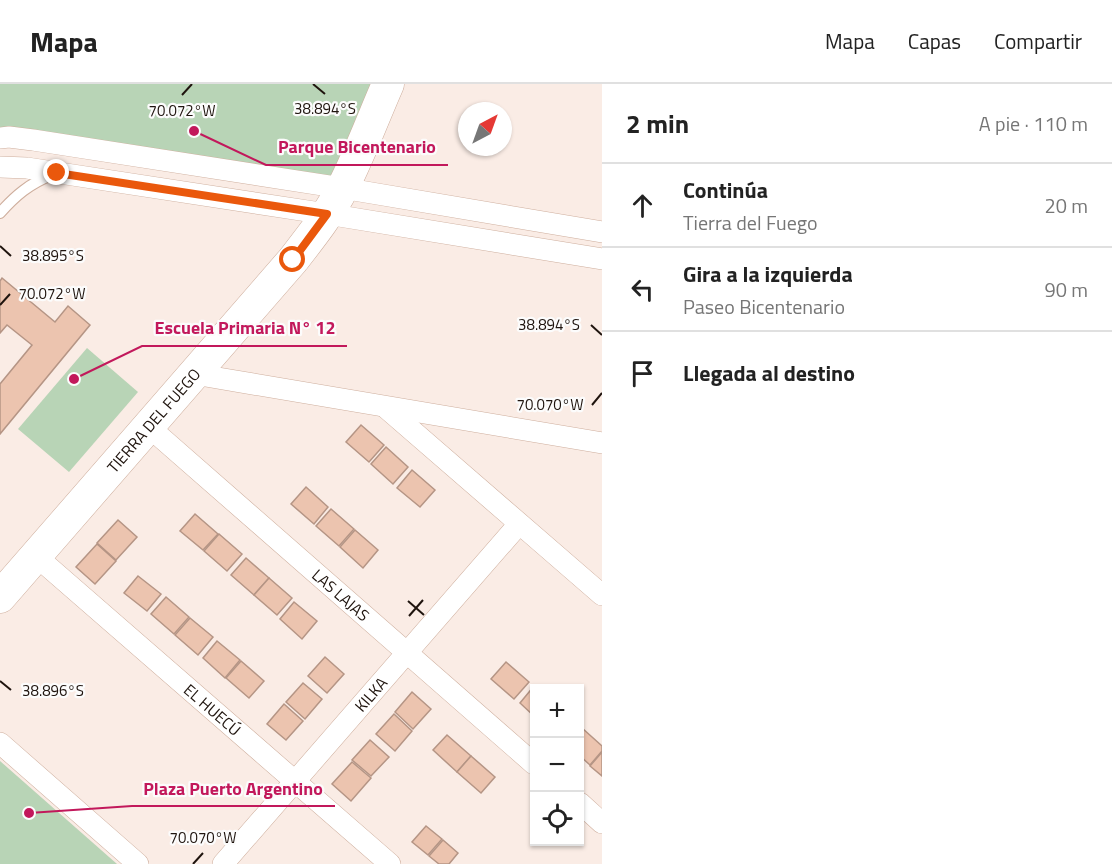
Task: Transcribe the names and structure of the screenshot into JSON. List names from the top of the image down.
{
  "streets": {
    "street": [
      "TIERRA DEL FUEGO",
      "LAS LAJAS",
      "KILKA",
      "EL HUECÚ"
    ]
  },
  "crossings": [
    ["TIERRA DEL FUEGO", "LAS LAJAS"],
    ["TIERRA DEL FUEGO", "EL HUECÚ"],
    ["LAS LAJAS", "KILKA"],
    ["KILKA", "EL HUECÚ"]
  ],
  "places": ["Parque Bicentenario", "Escuela Primaria N° 12", "Plaza Puerto Argentino"],
  "north": "top right",
  "page": {
    "header": "Mapa",
    "nav": ["Mapa", "Capas", "Compartir"],
    "heading": ["2 min", "A pie · 110 m"],
    "list": [
      ["Continúa", "Tierra del Fuego", "20 m"],
      ["Gira a la izquierda", "Paseo Bicentenario", "90 m"],
      "Llegada al destino"
    ],
    "map_buttons": ["+", "−"]
  },
  "coordinates": [
    "38.894°S",
    "70.072°W",
    "38.895°S",
    "70.070°W",
    "38.896°S"
  ]
}
